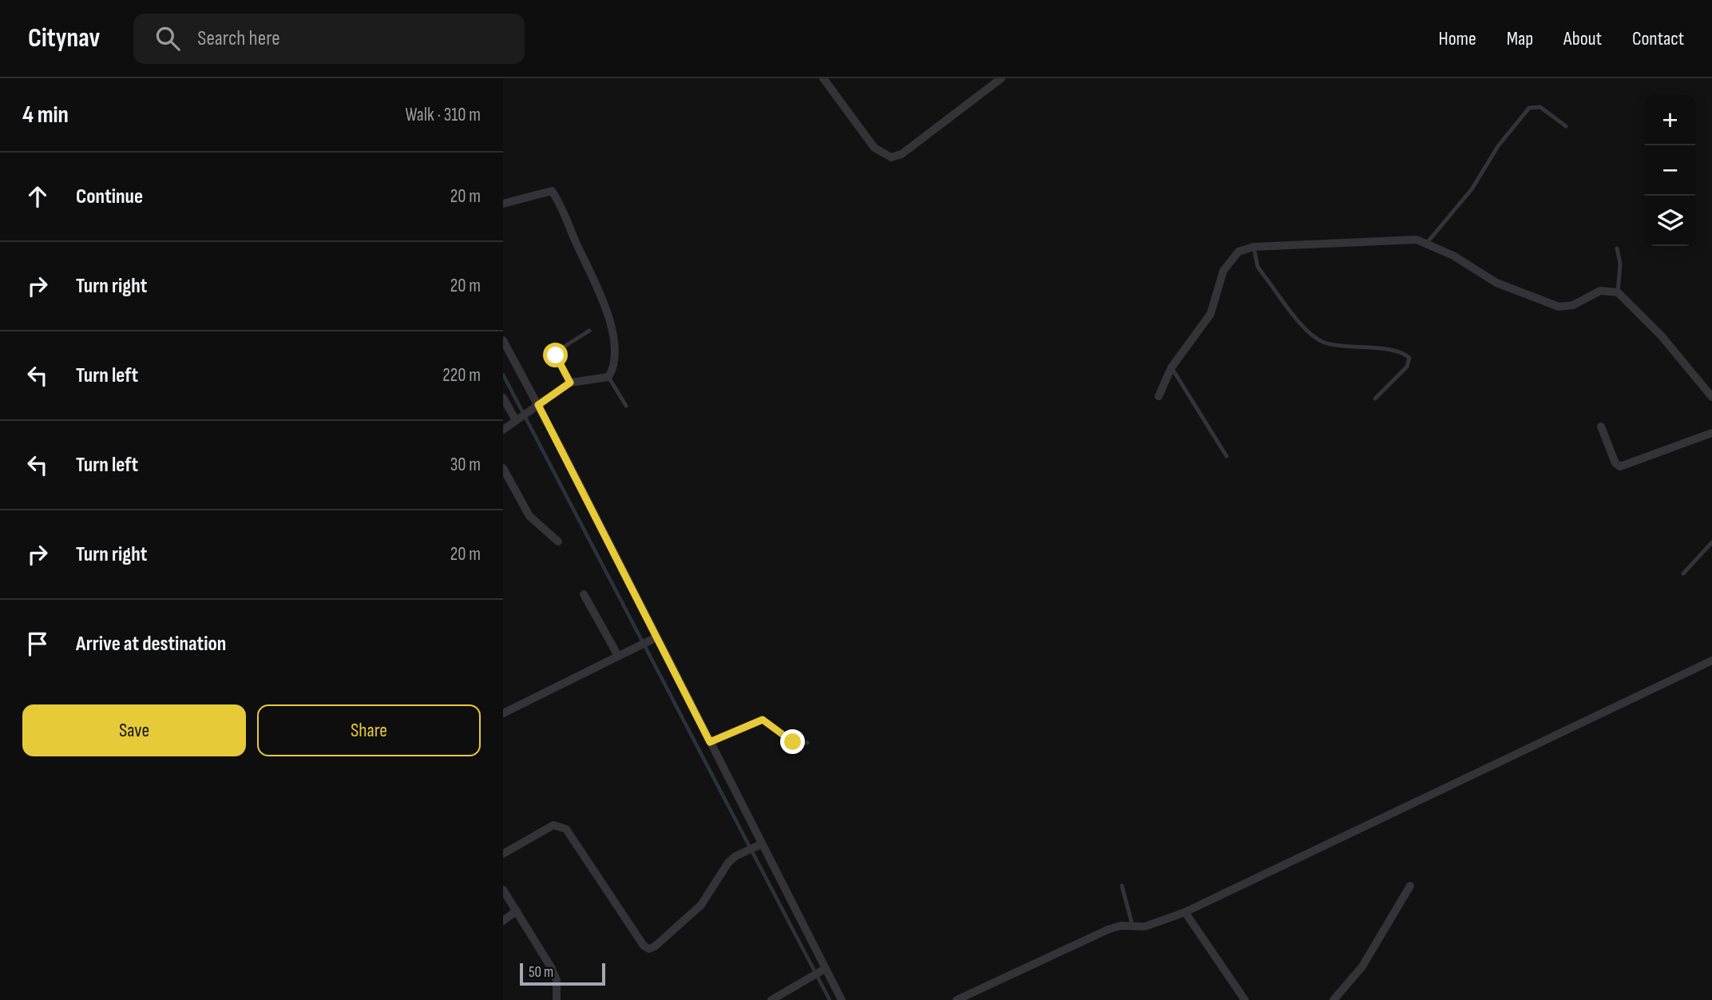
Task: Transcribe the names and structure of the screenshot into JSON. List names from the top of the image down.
{
  "scale_bar": "50 m",
  "page": {
    "header": "Citynav",
    "search": "Search here",
    "nav": [
      "Home",
      "Map",
      "About",
      "Contact"
    ],
    "heading": ["4 min", "Walk · 310 m"],
    "map_buttons": ["+", "−"],
    "list": [
      ["Continue", "20 m"],
      ["Turn right", "20 m"],
      ["Turn left", "220 m"],
      ["Turn left", "30 m"],
      ["Turn right", "20 m"],
      "Arrive at destination"
    ],
    "buttons": ["Save", "Share"],
    "scale": "50 m"
  }
}
